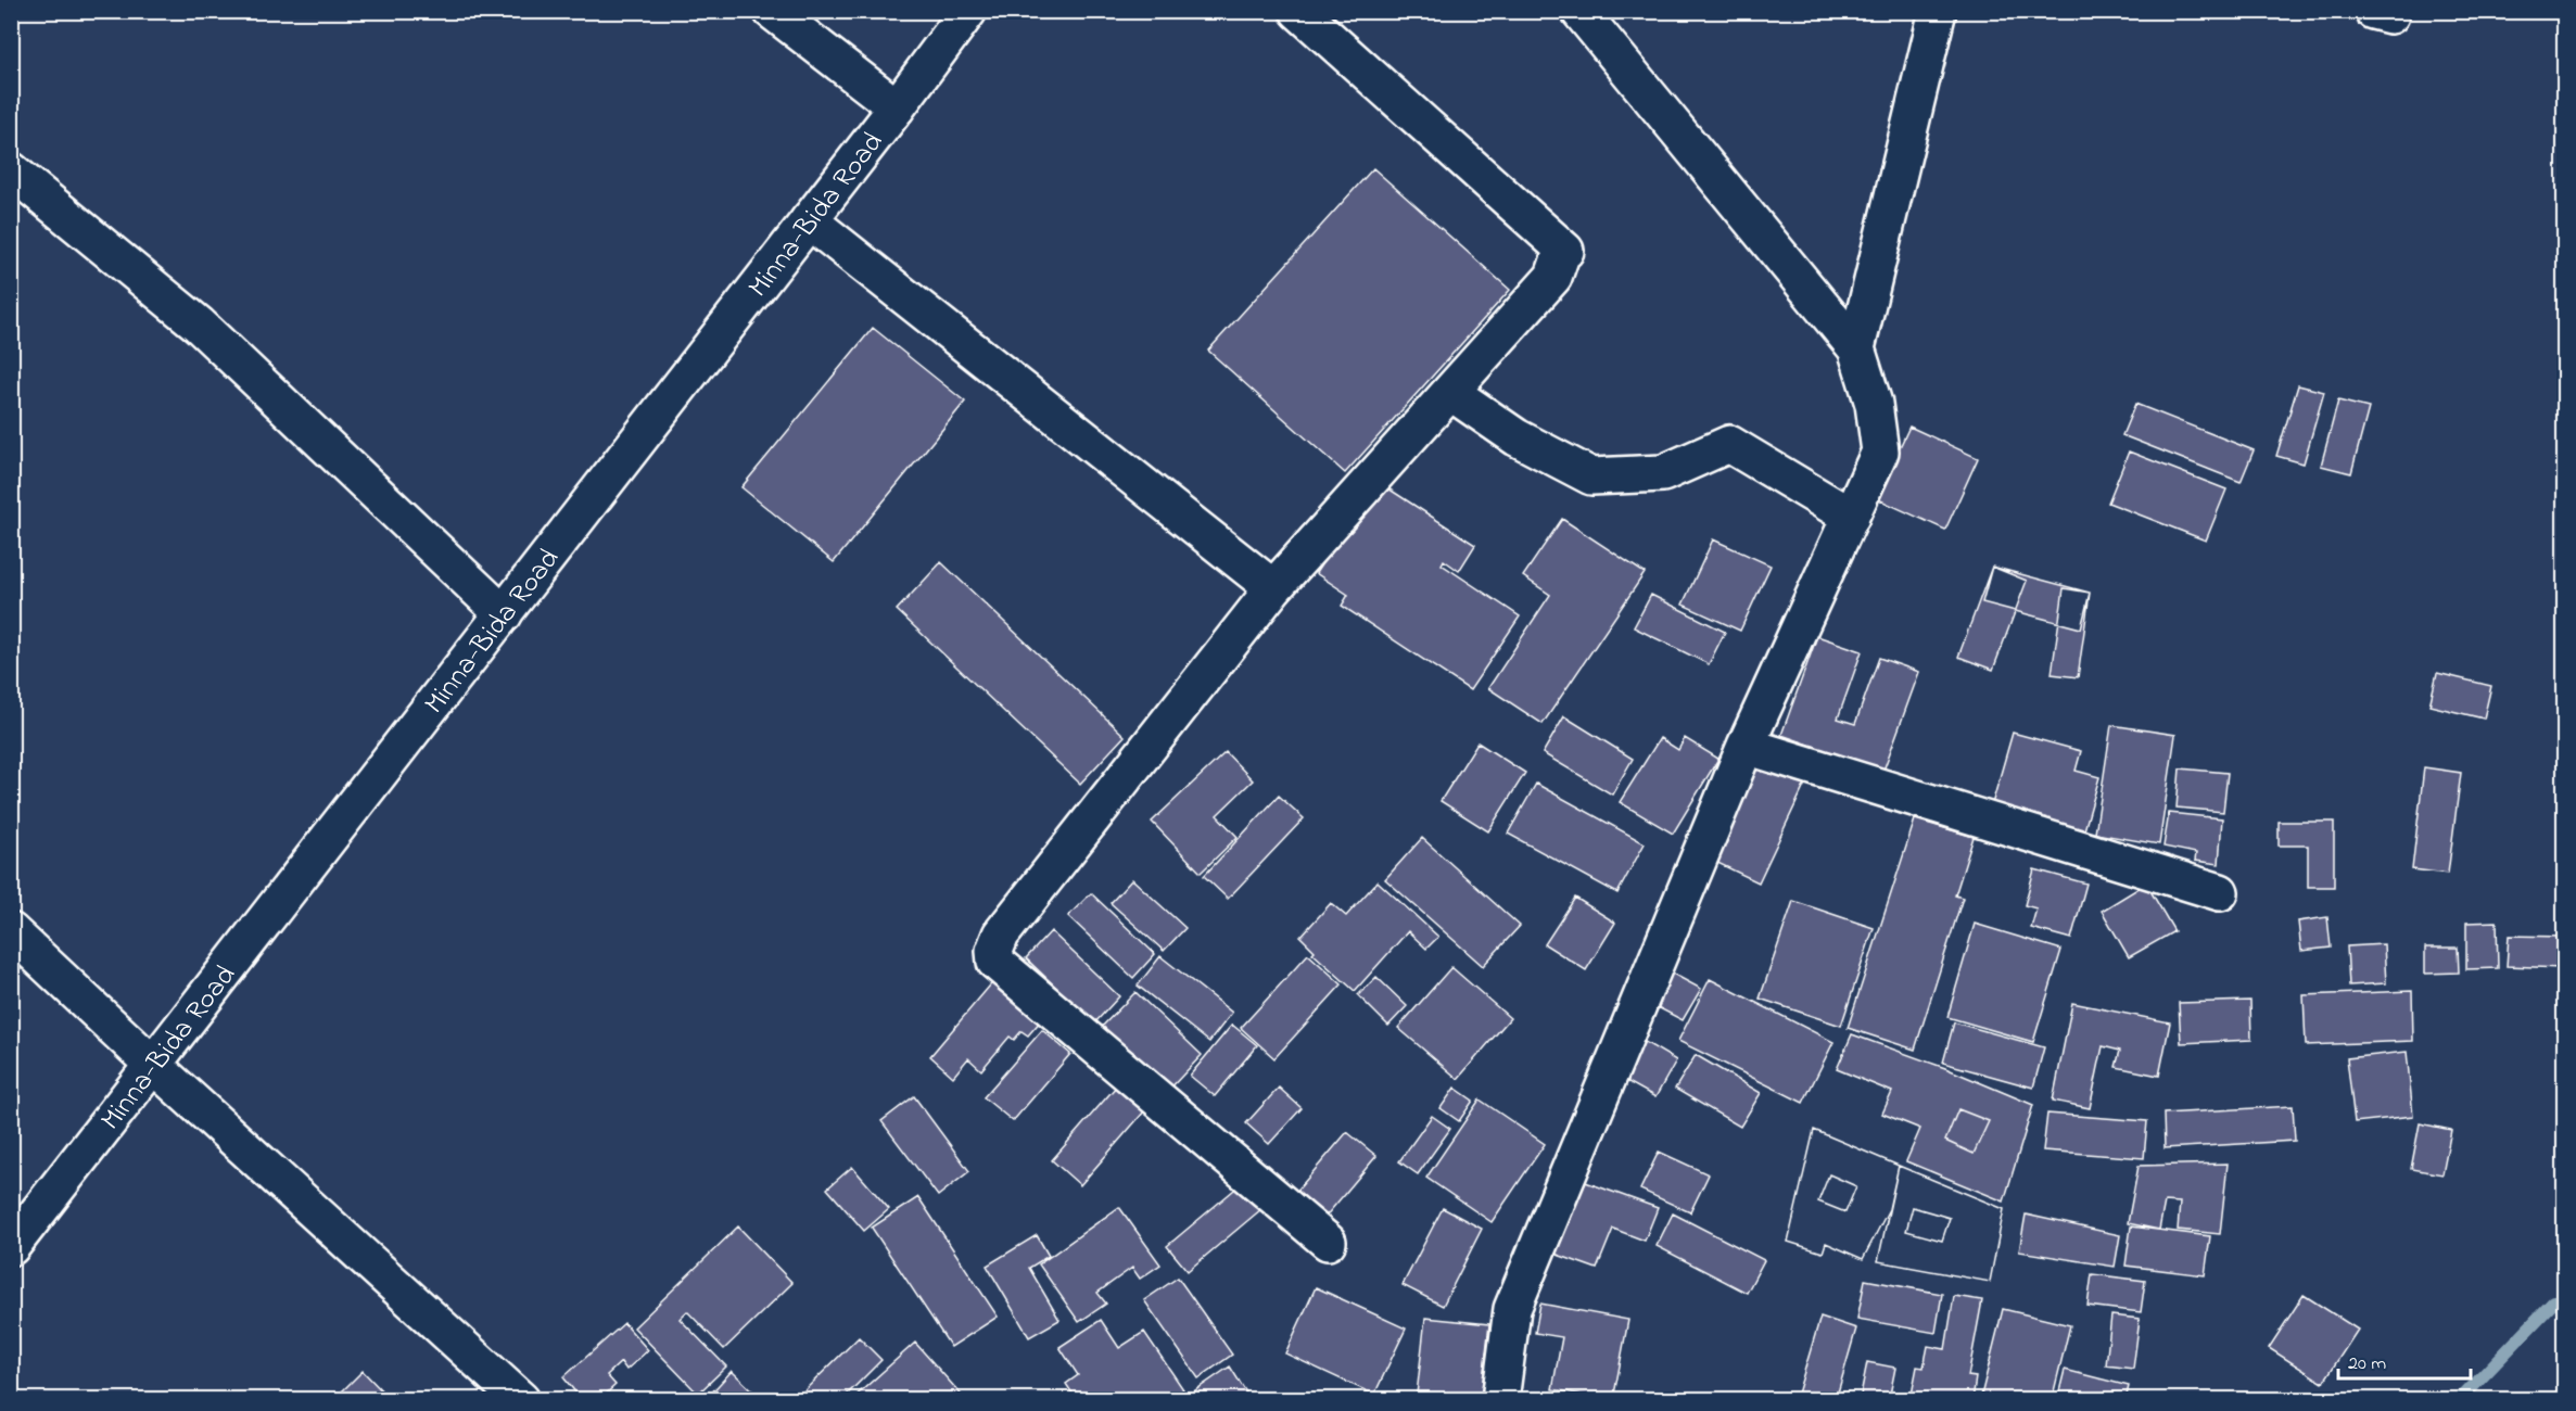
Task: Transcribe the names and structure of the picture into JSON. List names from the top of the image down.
{
  "streets": {
    "street": ["Minna-Bida Road"]
  },
  "scale_bar": "20 m"
}
